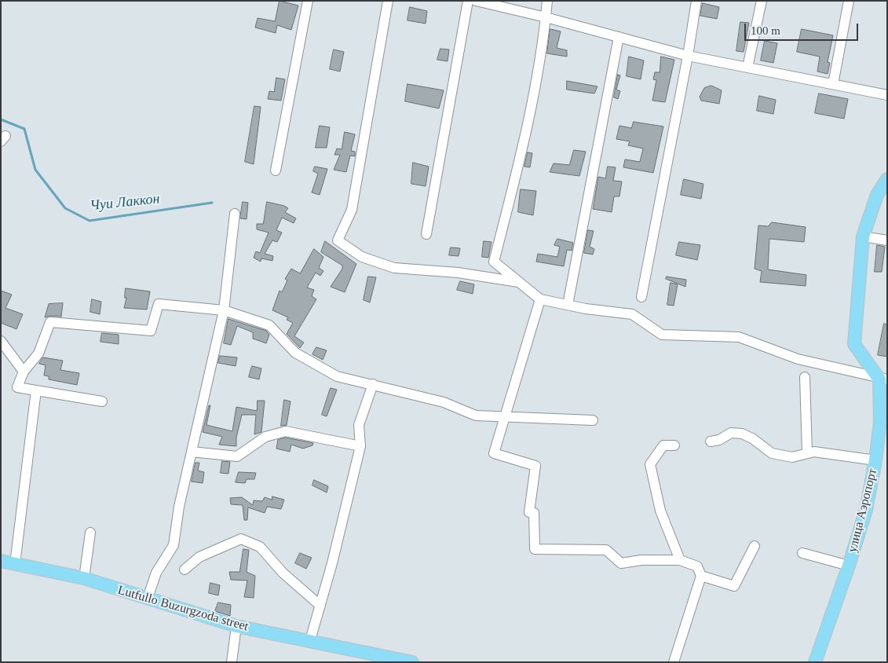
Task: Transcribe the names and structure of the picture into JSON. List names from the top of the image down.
{
  "streets": {
    "main road": ["улица Аэропорт", "Lutfullo Buzurgzoda street"]
  },
  "water": ["Чуи Лаккон"],
  "scale_bar": "100 m"
}
